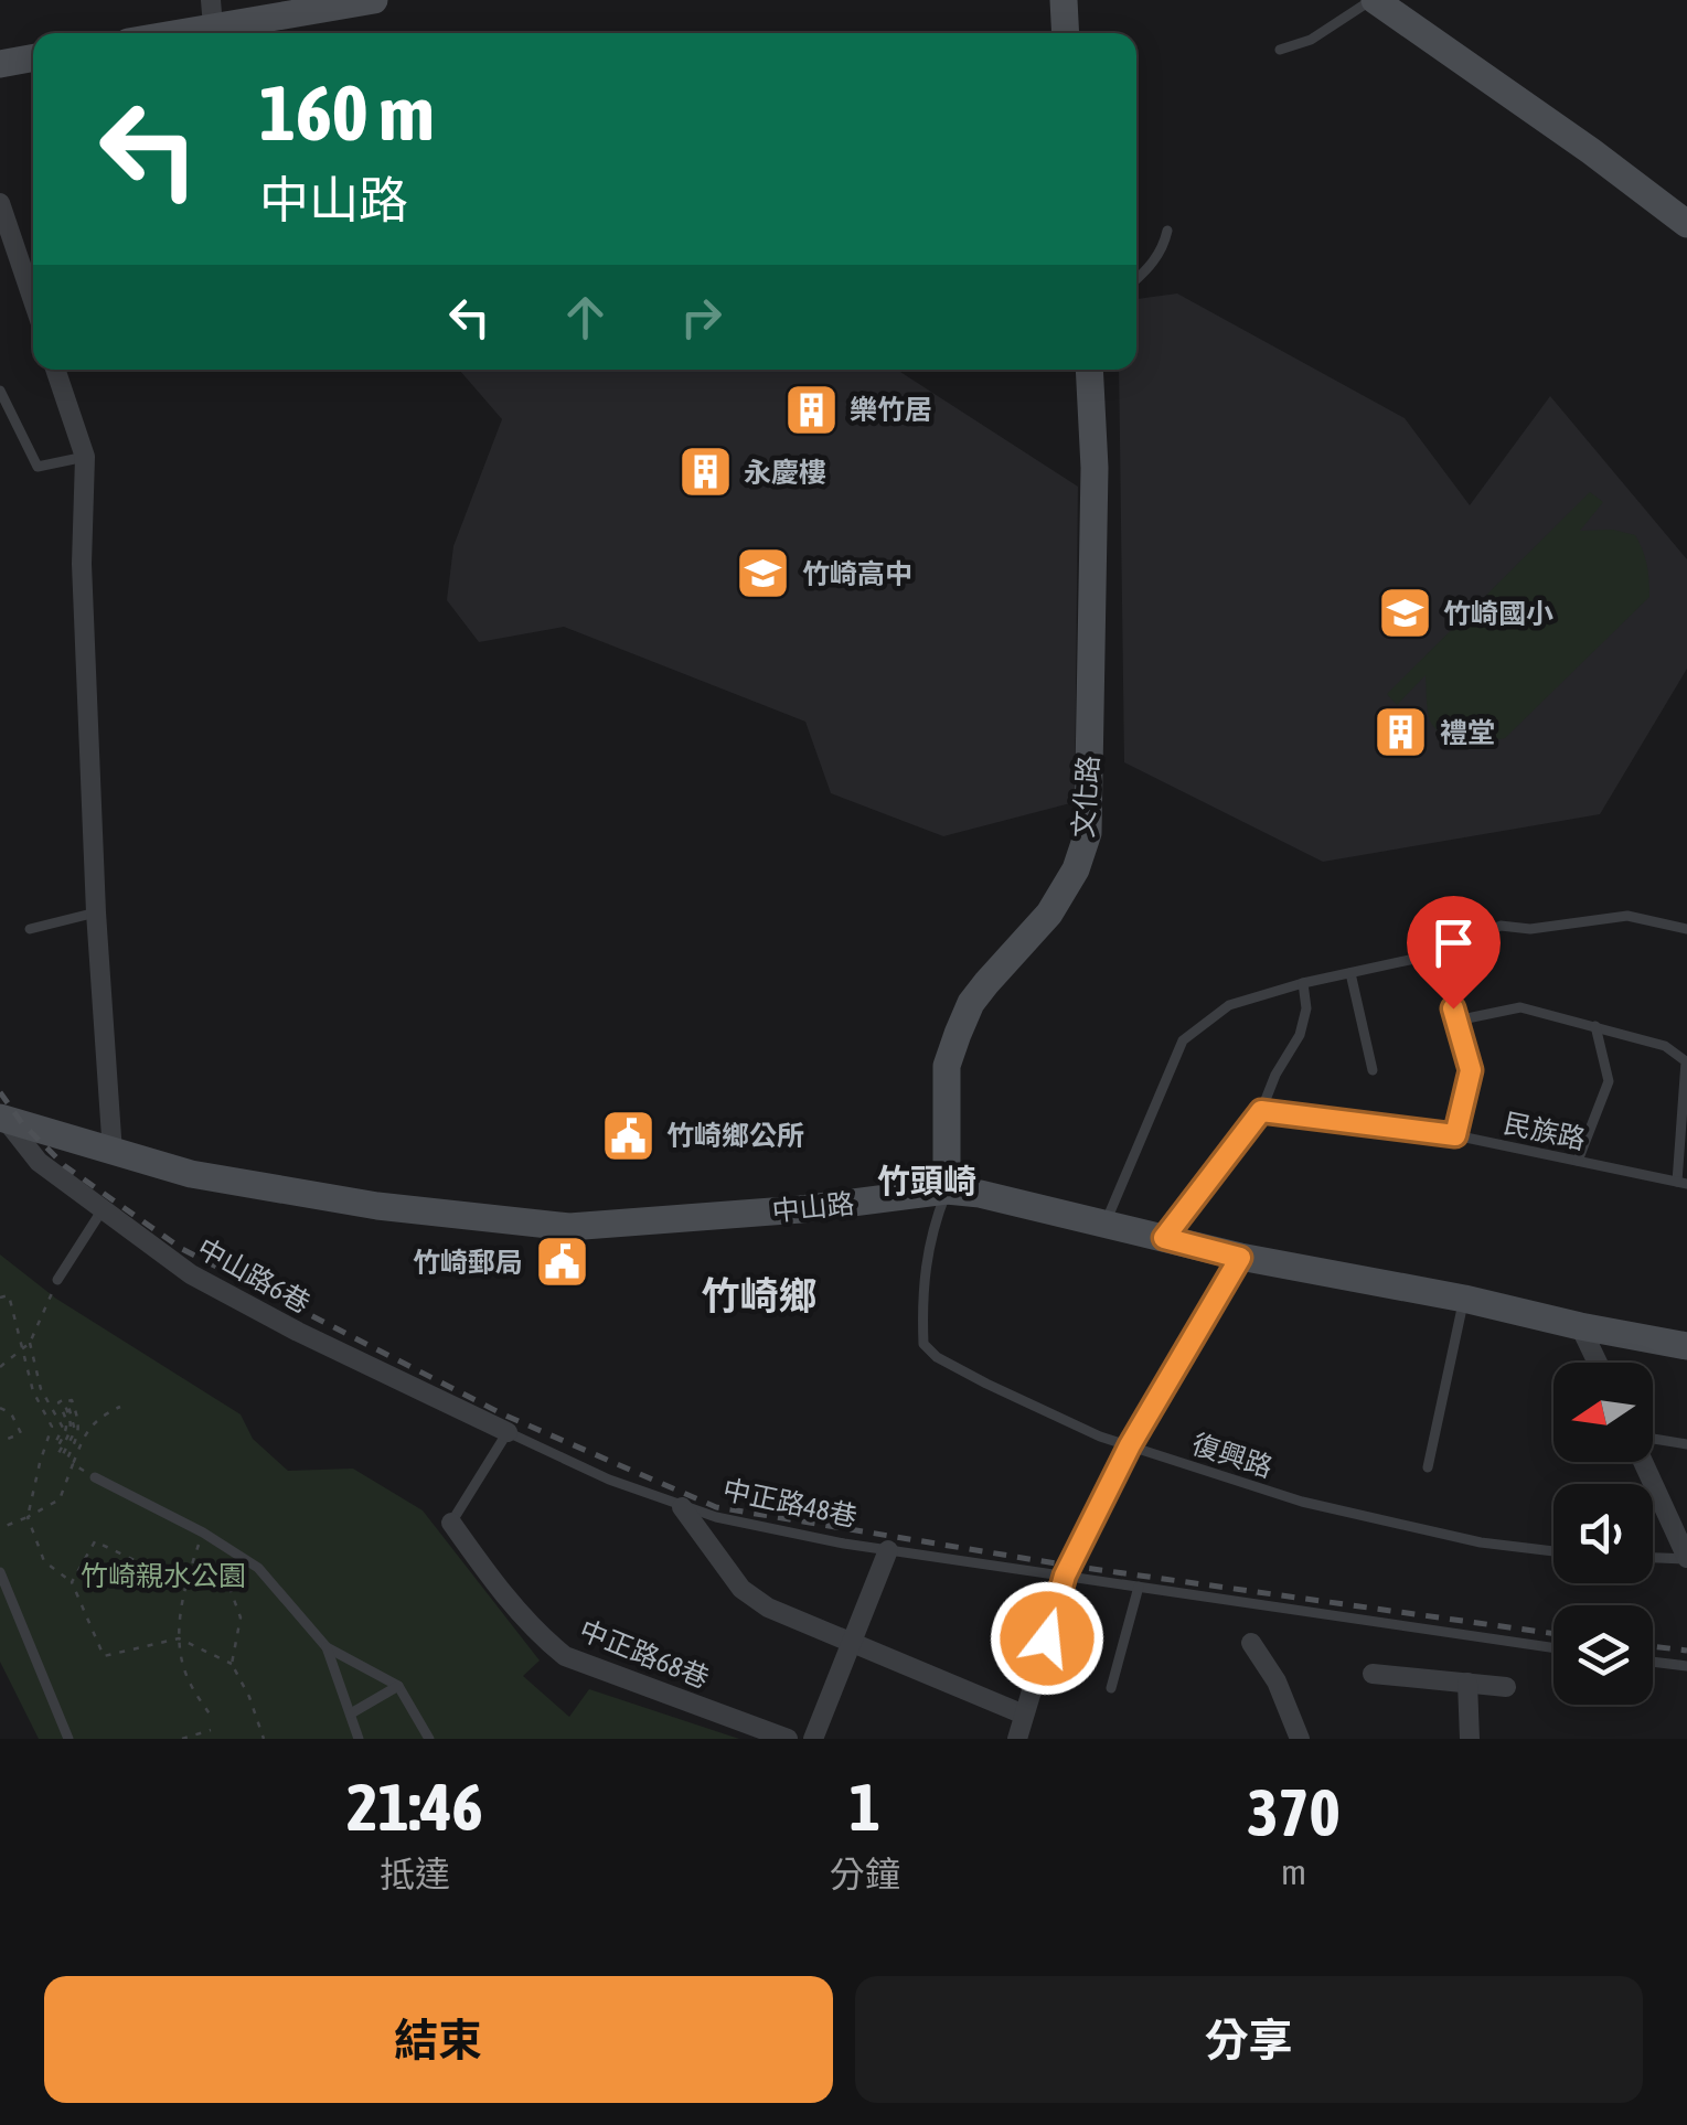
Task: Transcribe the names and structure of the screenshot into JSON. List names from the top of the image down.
{
  "streets": {
    "street": [
      "文化路",
      "中山路",
      "中山路6巷",
      "中正路48巷",
      "中正路68巷"
    ],
    "lane": ["民族路", "復興路"]
  },
  "crossings": [
    ["文化路", "中山路"],
    ["文化路", "復興路"],
    ["中山路", "中山路6巷"],
    ["中山路", "復興路"],
    ["中山路6巷", "中正路48巷"]
  ],
  "districts": ["竹頭崎", "竹崎鄉"],
  "parks": ["竹崎親水公園"],
  "places": {
    "building": ["樂竹居", "永慶樓", "禮堂"],
    "school or university": ["竹崎高中", "竹崎國小"],
    "public building": ["竹崎鄉公所", "竹崎郵局"]
  },
  "north": "left",
  "page": {
    "turn": ["160 m", "中山路"],
    "eta": [
      "21:46",
      "抵達",
      "1",
      "分鐘",
      "370",
      "m"
    ],
    "buttons": ["結束", "分享"]
  }
}
